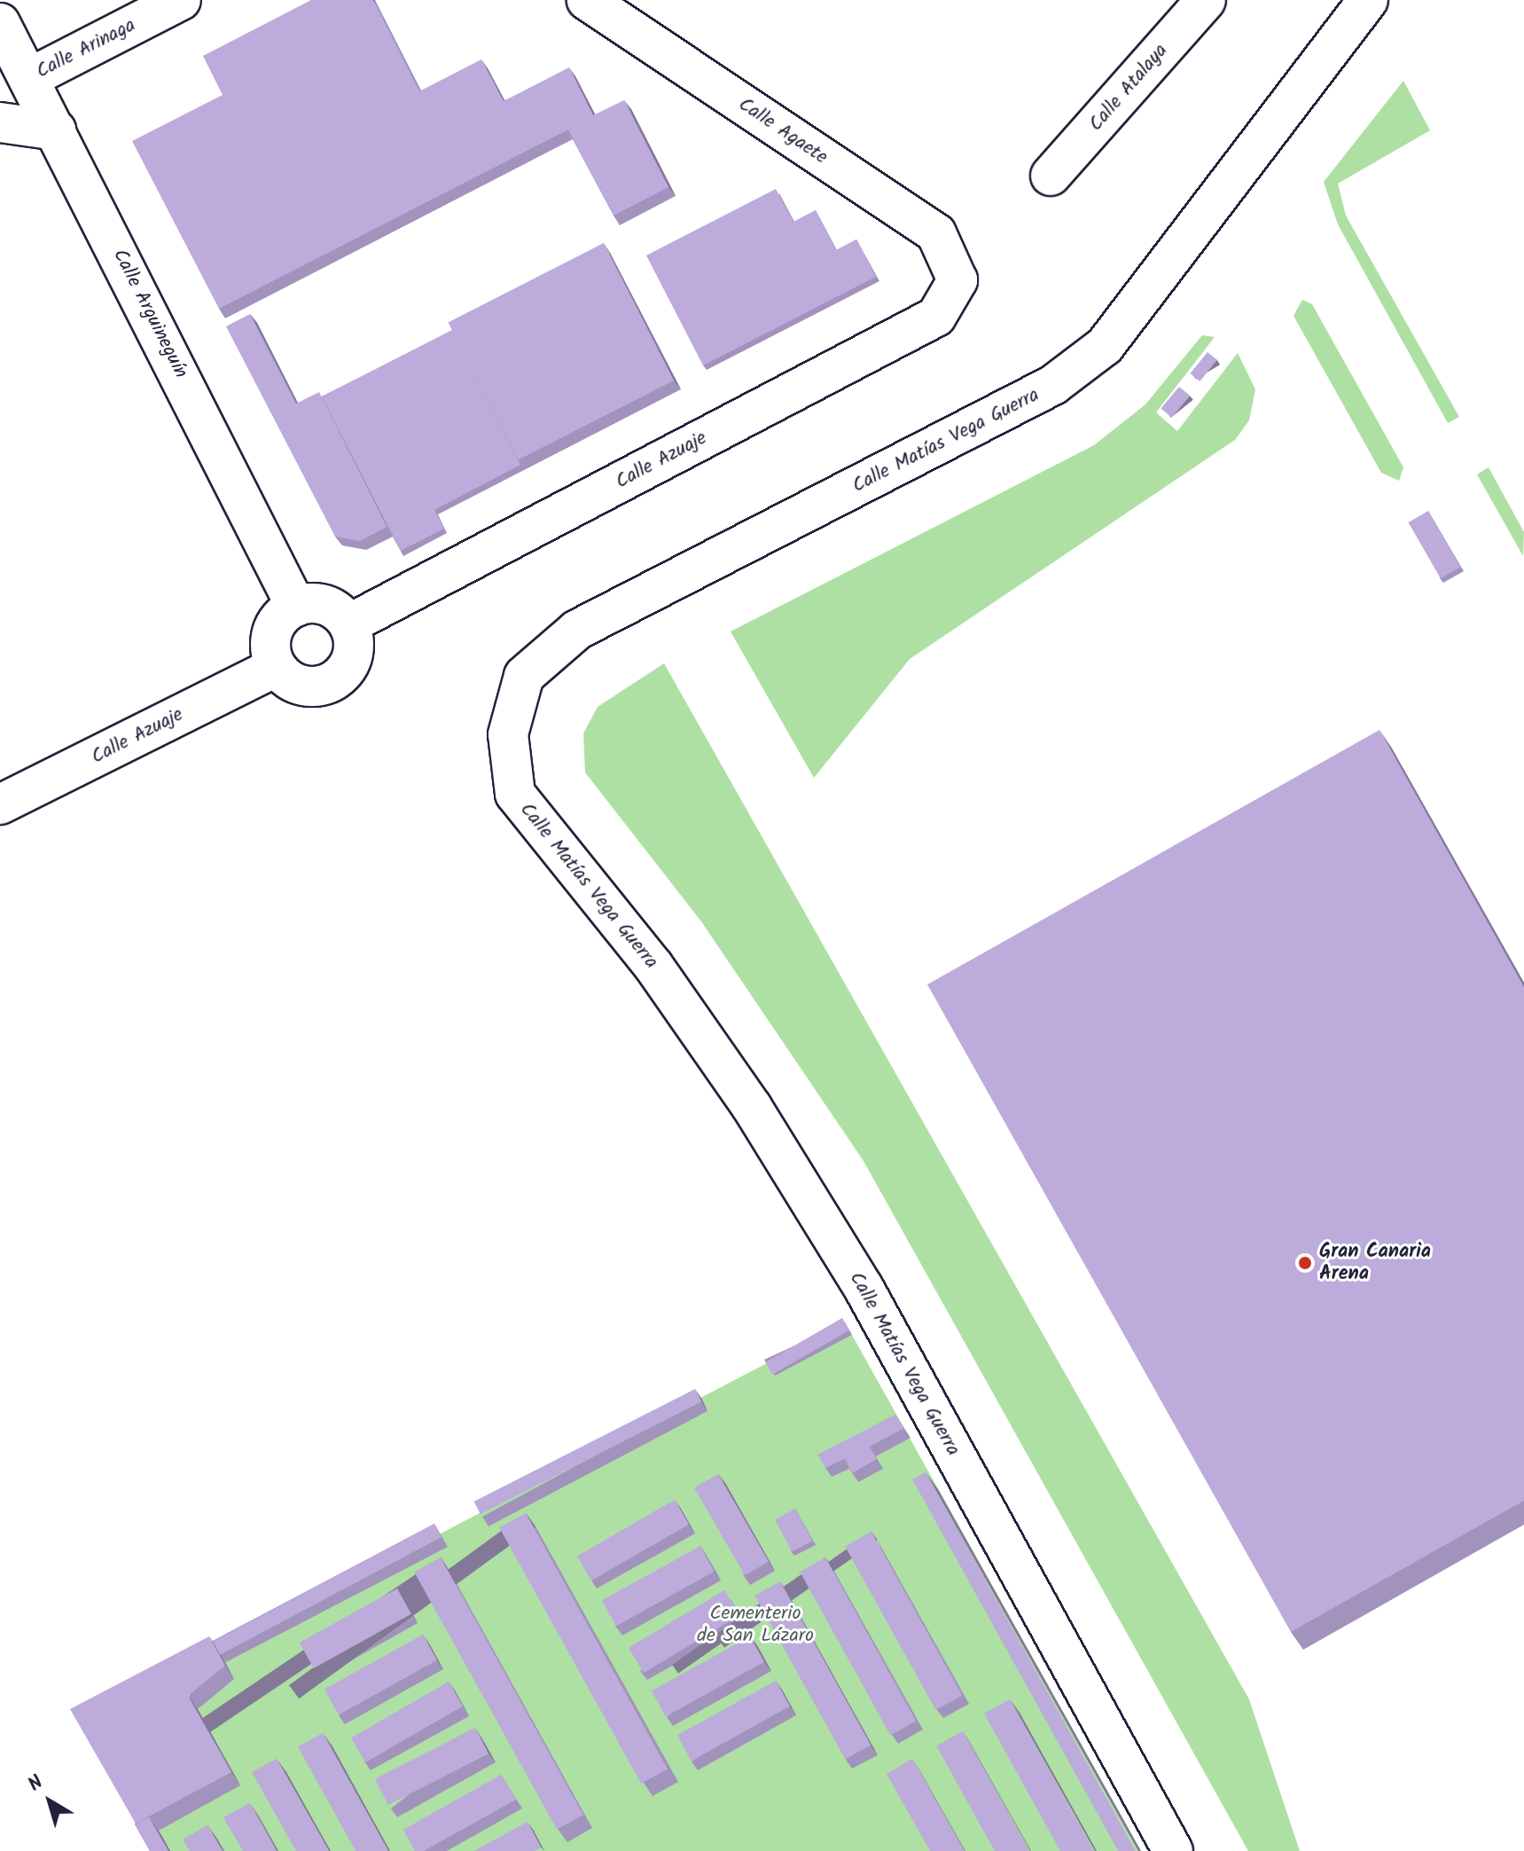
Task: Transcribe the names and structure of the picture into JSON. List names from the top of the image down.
{
  "streets": {
    "street": [
      "Calle Arinaga",
      "Calle Atalaya",
      "Calle Agaete",
      "Calle Arguineguín",
      "Calle Matías Vega Guerra",
      "Calle Azuaje"
    ]
  },
  "crossings": [
    ["Calle Arinaga", "Calle Arguineguín"],
    ["Calle Agaete", "Calle Azuaje"],
    ["Calle Arguineguín", "Calle Azuaje"]
  ],
  "parks": ["Cementerio de San Lázaro"],
  "places": ["Gran Canaria Arena"],
  "north": "top left"
}
